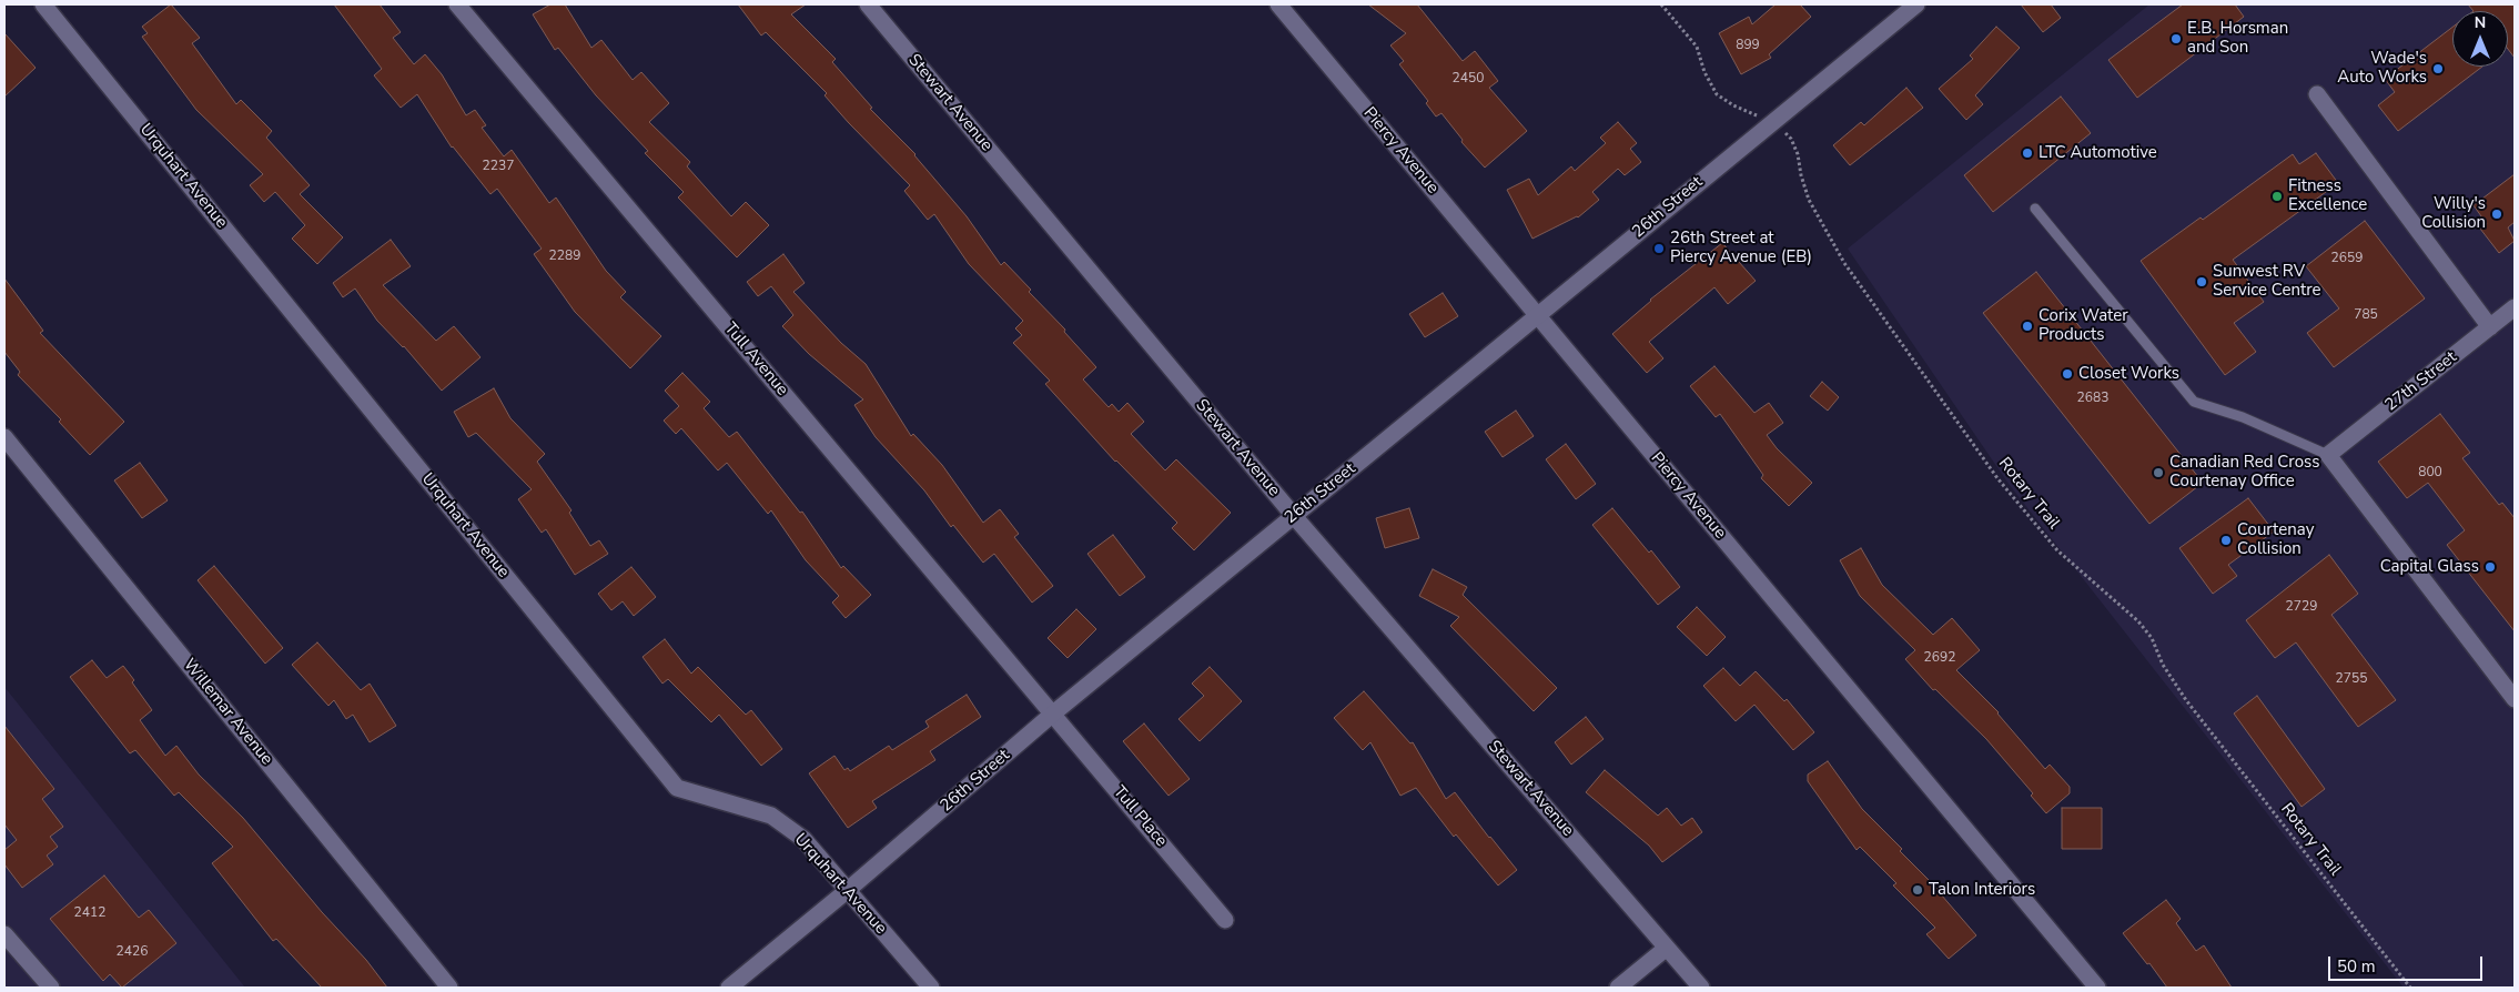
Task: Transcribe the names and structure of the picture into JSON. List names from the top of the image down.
{
  "streets": {
    "street": [
      "Stewart Avenue",
      "Piercy Avenue",
      "Urquhart Avenue",
      "26th Street",
      "Tull Avenue",
      "27th Street",
      "Willemar Avenue",
      "Tull Place"
    ],
    "path": ["Rotary Trail"]
  },
  "crossings": [
    ["Stewart Avenue", "26th Street"],
    ["Piercy Avenue", "26th Street"],
    ["Urquhart Avenue", "26th Street"],
    ["26th Street", "Tull Avenue"],
    ["26th Street", "Rotary Trail"],
    ["26th Street", "Tull Place"],
    ["Tull Avenue", "Tull Place"]
  ],
  "places": [
    "E.B. Horsman and Son",
    "Wade's Auto Works",
    "LTC Automotive",
    "Fitness Excellence",
    "Willy's Collision",
    "26th Street at Piercy Avenue (EB)",
    "Sunwest RV Service Centre",
    "Corix Water Products",
    "Closet Works",
    "Canadian Red Cross Courtenay Office",
    "Courtenay Collision",
    "Capital Glass",
    "Talon Interiors"
  ],
  "house_numbers": [
    "899",
    "2450",
    "2237",
    "2289",
    "2659",
    "785",
    "2683",
    "800",
    "2729",
    "2692",
    "2755",
    "2412",
    "2426"
  ],
  "scale_bar": "50 m",
  "north": "top"
}
